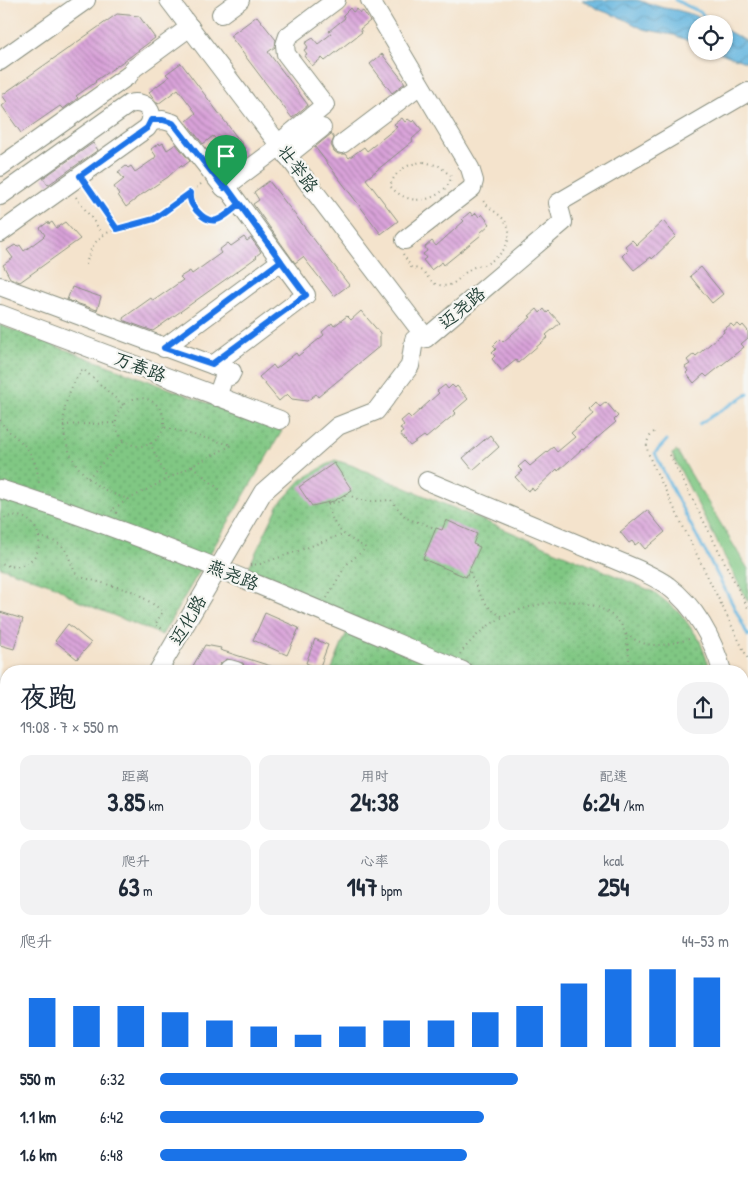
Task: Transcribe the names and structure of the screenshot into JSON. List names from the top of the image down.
{
  "streets": {
    "street": [
      "壮举路",
      "迈尧路",
      "万春路",
      "燕尧路",
      "迈化路"
    ]
  },
  "crossings": [
    ["壮举路", "迈尧路"],
    ["迈尧路", "燕尧路"],
    ["迈尧路", "迈化路"],
    ["燕尧路", "迈化路"]
  ],
  "page": {
    "heading": ["夜跑", "19:08 · 7 × 550 m"],
    "stats": [
      ["距离", "3.85 km"],
      ["用时", "24:38"],
      ["配速", "6:24 /km"],
      ["爬升", "63 m"],
      ["心率", "147 bpm"],
      ["kcal", "254"]
    ],
    "chart": ["爬升", "44–53 m"],
    "list": [
      {
        "name": "550 m",
        "note": "6:32"
      },
      {
        "name": "1.1 km",
        "note": "6:42"
      },
      {
        "name": "1.6 km",
        "note": "6:48"
      }
    ]
  }
}
